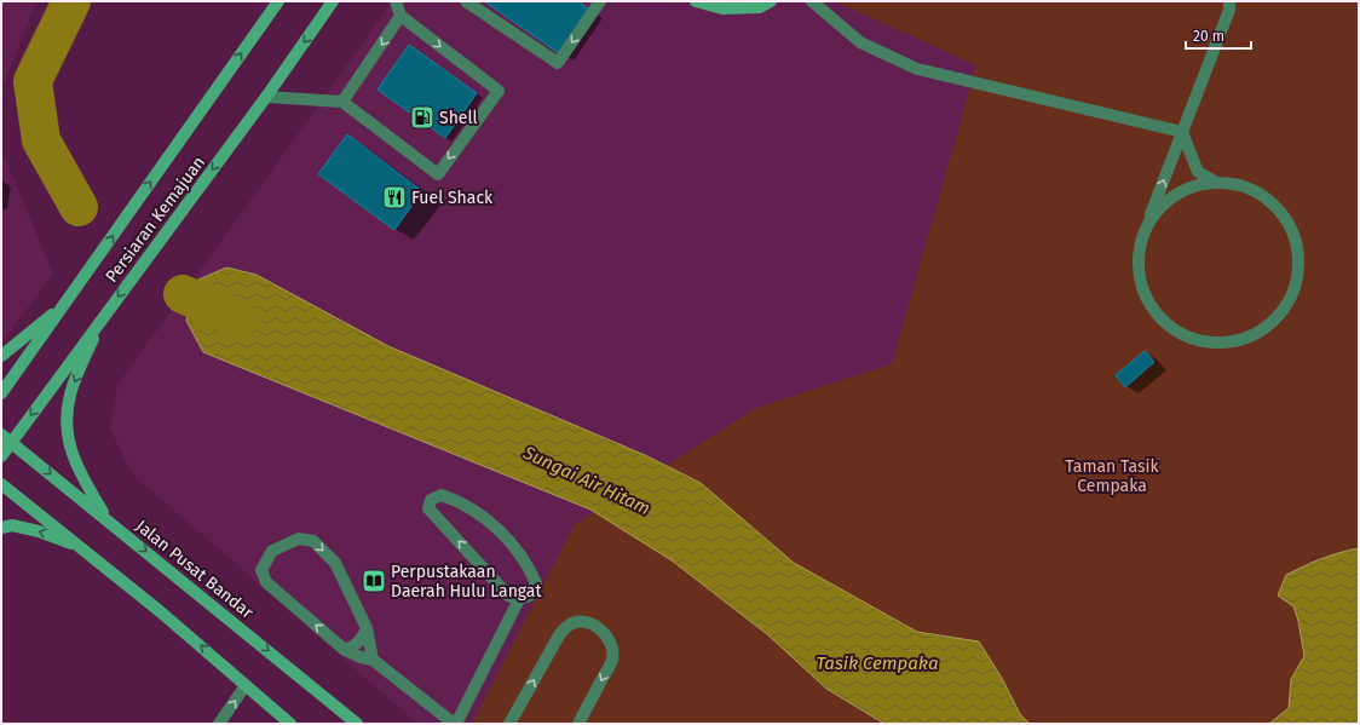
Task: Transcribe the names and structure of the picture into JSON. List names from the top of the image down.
{
  "streets": {
    "main road": ["Persiaran Kemajuan", "Jalan Pusat Bandar"]
  },
  "crossings": [
    ["Persiaran Kemajuan", "Jalan Pusat Bandar"]
  ],
  "water": ["Sungai Air Hitam", "Tasik Cempaka"],
  "parks": ["Taman Tasik Cempaka"],
  "places": {
    "fuel station": ["Shell"],
    "restaurant": ["Fuel Shack"],
    "library": ["Perpustakaan Daerah Hulu Langat"]
  },
  "scale_bar": "20 m"
}
